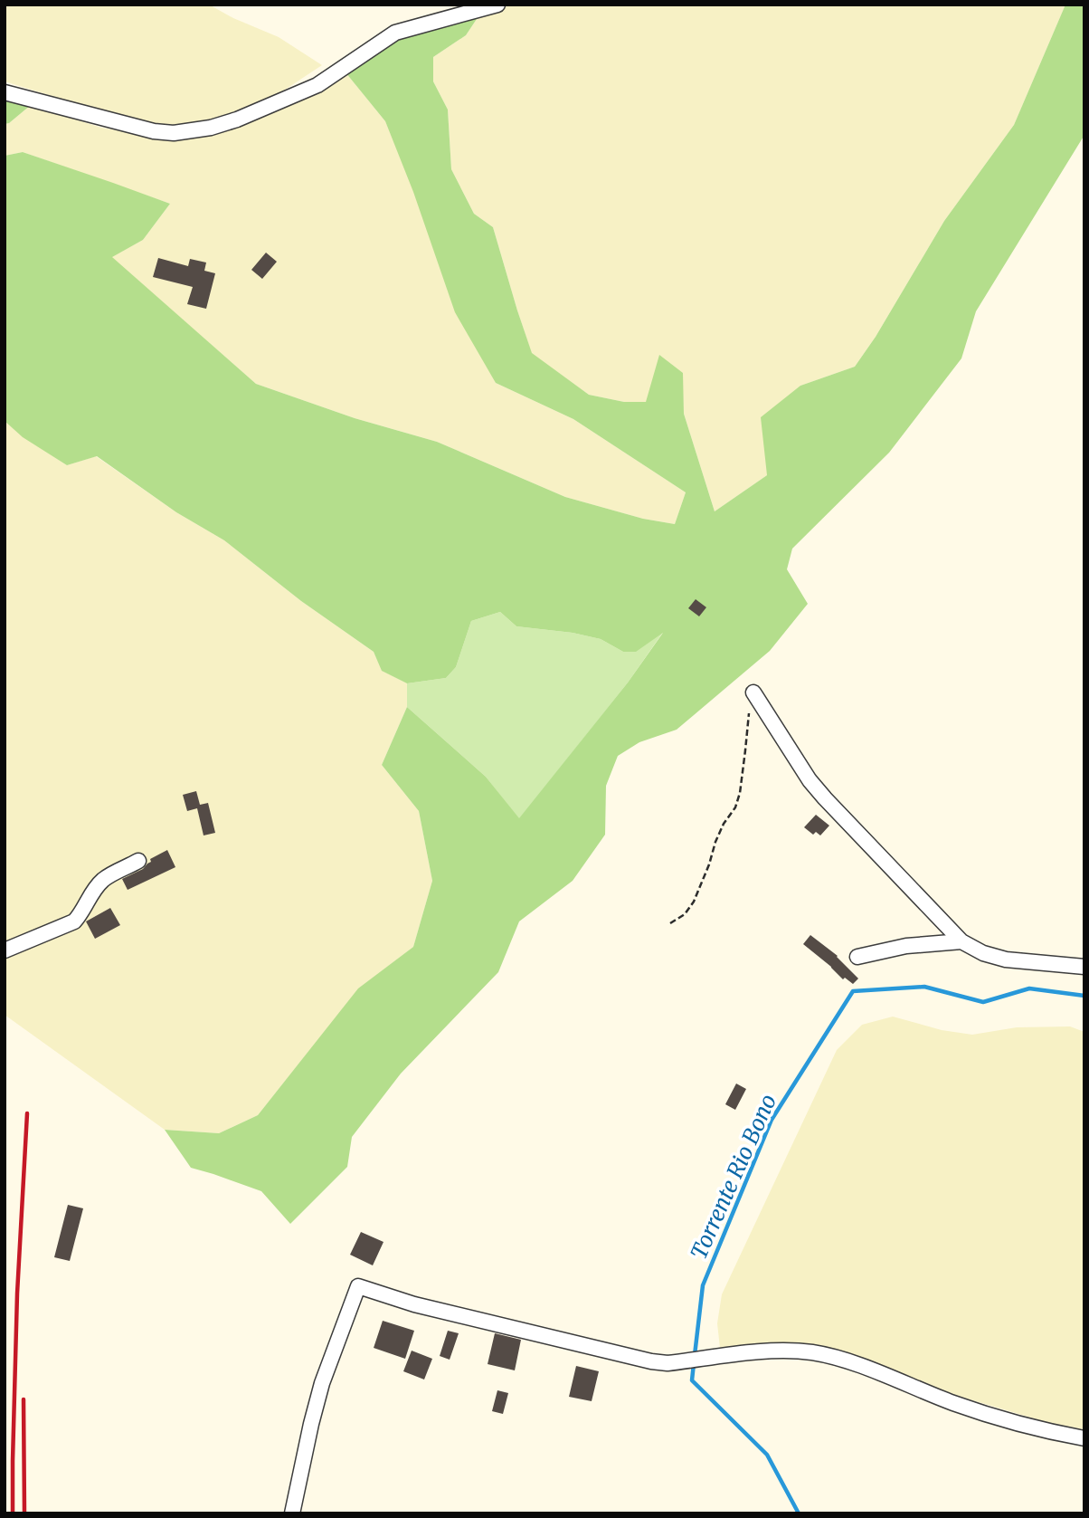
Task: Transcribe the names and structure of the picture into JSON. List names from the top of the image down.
{
  "water": ["Torrente Rio Bono"]
}
